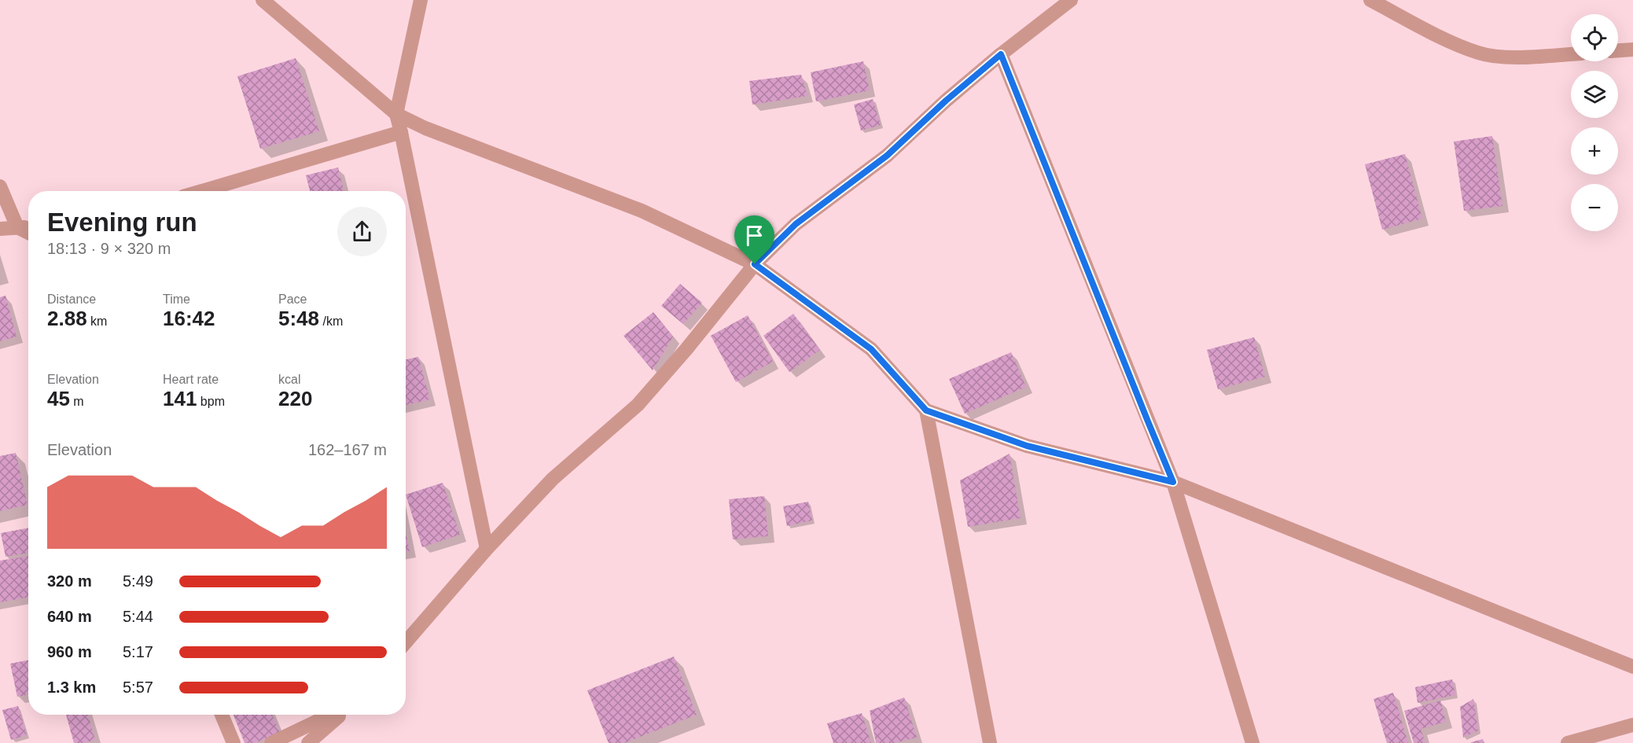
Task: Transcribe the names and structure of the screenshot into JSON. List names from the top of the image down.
{
  "page": {
    "map_buttons": ["+", "−"],
    "heading": ["Evening run", "18:13 · 9 × 320 m"],
    "stats": [
      ["Distance", "2.88 km"],
      ["Time", "16:42"],
      ["Pace", "5:48 /km"],
      ["Elevation", "45 m"],
      ["Heart rate", "141 bpm"],
      ["kcal", "220"]
    ],
    "chart": ["Elevation", "162–167 m"],
    "list": [
      {
        "name": "320 m",
        "note": "5:49"
      },
      {
        "name": "640 m",
        "note": "5:44"
      },
      {
        "name": "960 m",
        "note": "5:17"
      },
      {
        "name": "1.3 km",
        "note": "5:57"
      }
    ]
  }
}
